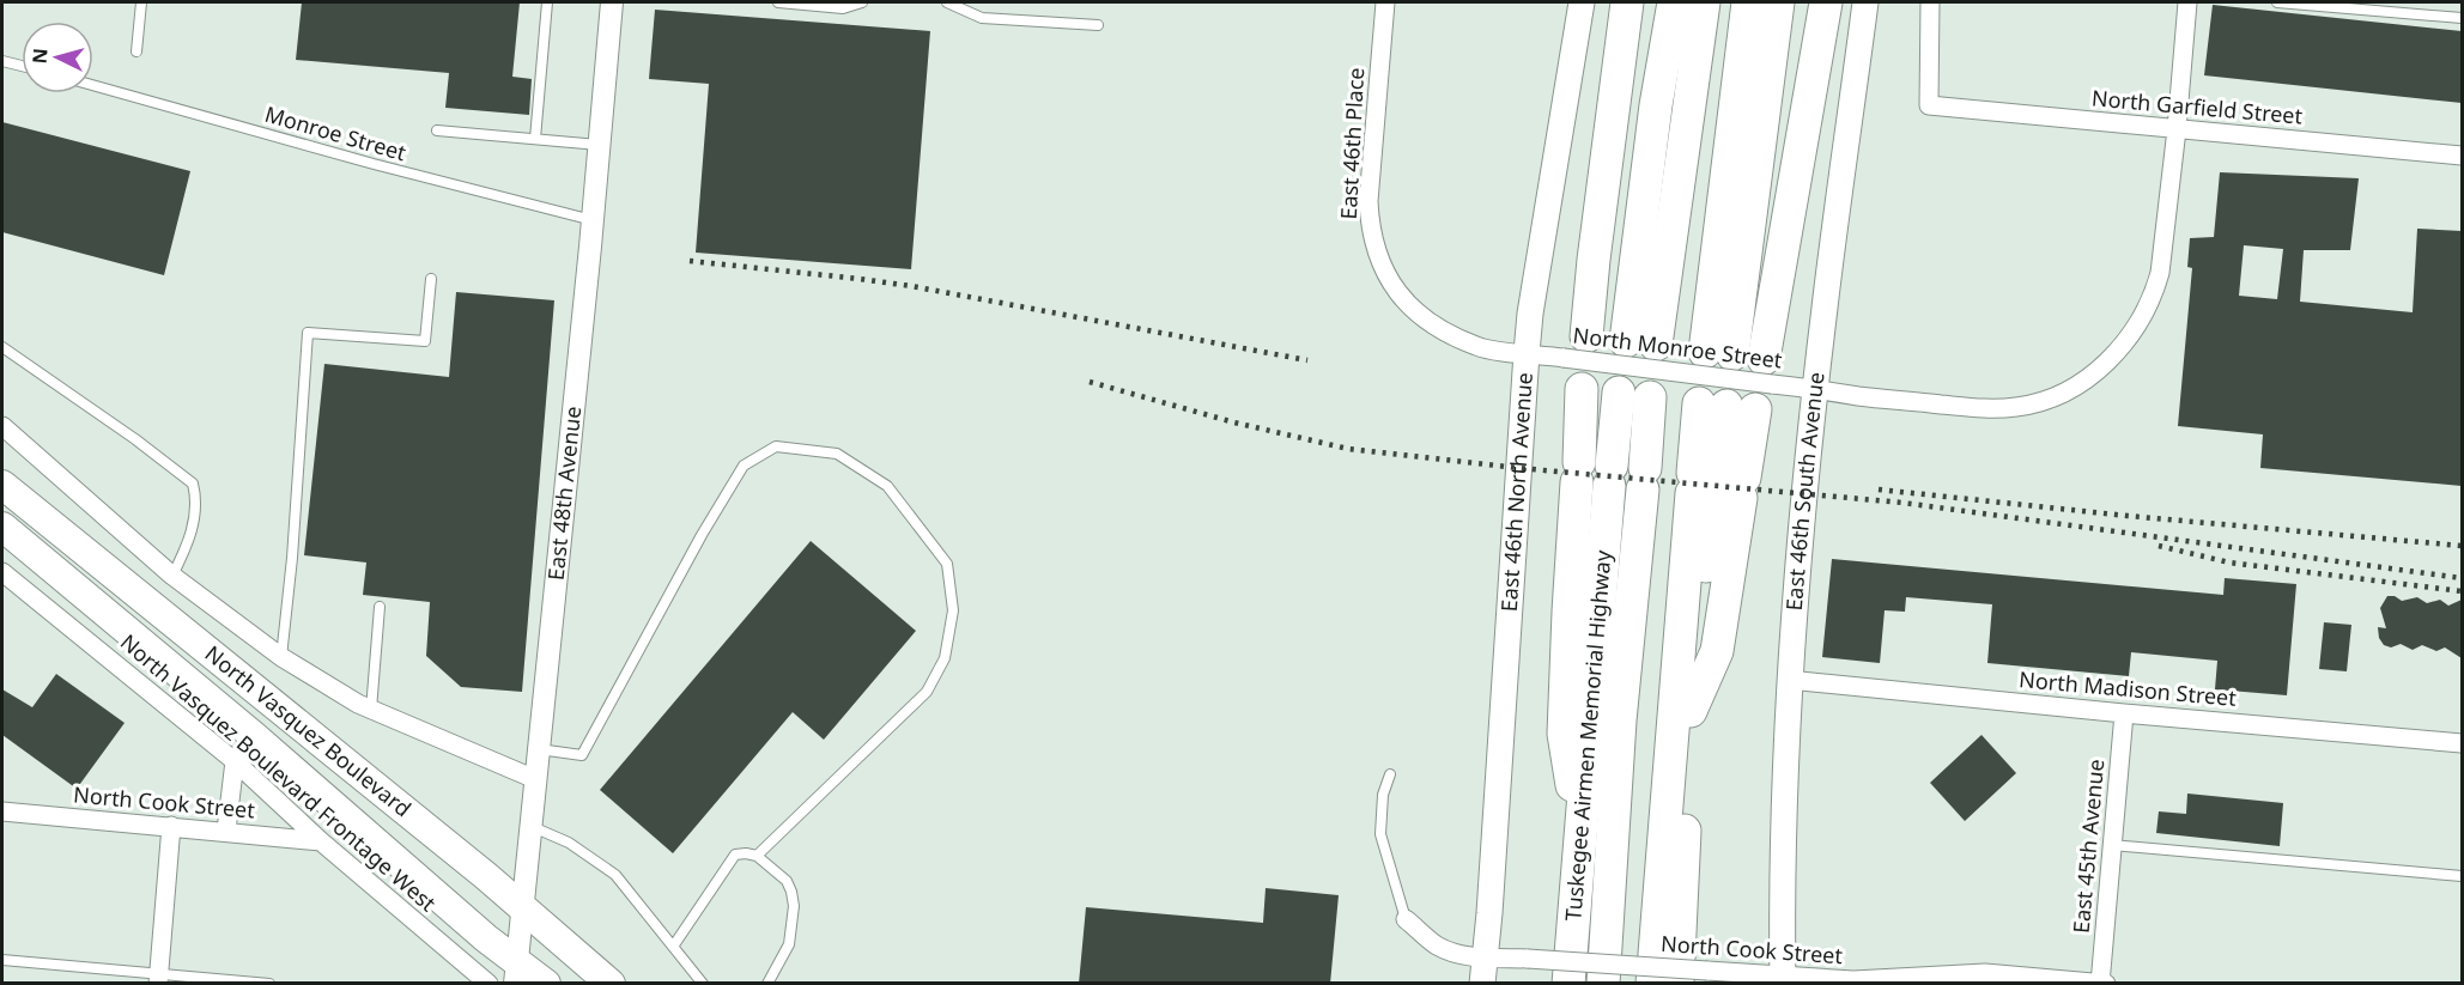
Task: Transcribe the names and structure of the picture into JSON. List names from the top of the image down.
{
  "streets": {
    "highway": ["North Vasquez Boulevard", "Tuskegee Airmen Memorial Highway"],
    "main road": ["East 46th North Avenue", "East 46th South Avenue"],
    "street": [
      "North Garfield Street",
      "East 46th Place",
      "North Monroe Street",
      "East 48th Avenue",
      "North Madison Street",
      "North Vasquez Boulevard Frontage West",
      "North Cook Street",
      "East 45th Avenue"
    ],
    "lane": ["Monroe Street"]
  },
  "crossings": [
    ["North Garfield Street", "North Monroe Street"],
    ["Monroe Street", "East 48th Avenue"],
    ["East 46th Place", "North Monroe Street"],
    ["North Monroe Street", "East 46th North Avenue"],
    ["North Monroe Street", "East 46th South Avenue"],
    ["East 46th North Avenue", "North Cook Street"],
    ["East 46th South Avenue", "North Madison Street"],
    ["East 46th South Avenue", "North Cook Street"],
    ["East 48th Avenue", "North Vasquez Boulevard"],
    ["North Madison Street", "East 45th Avenue"],
    ["North Vasquez Boulevard Frontage West", "North Cook Street"],
    ["North Cook Street", "East 45th Avenue"]
  ],
  "north": "left"
}
